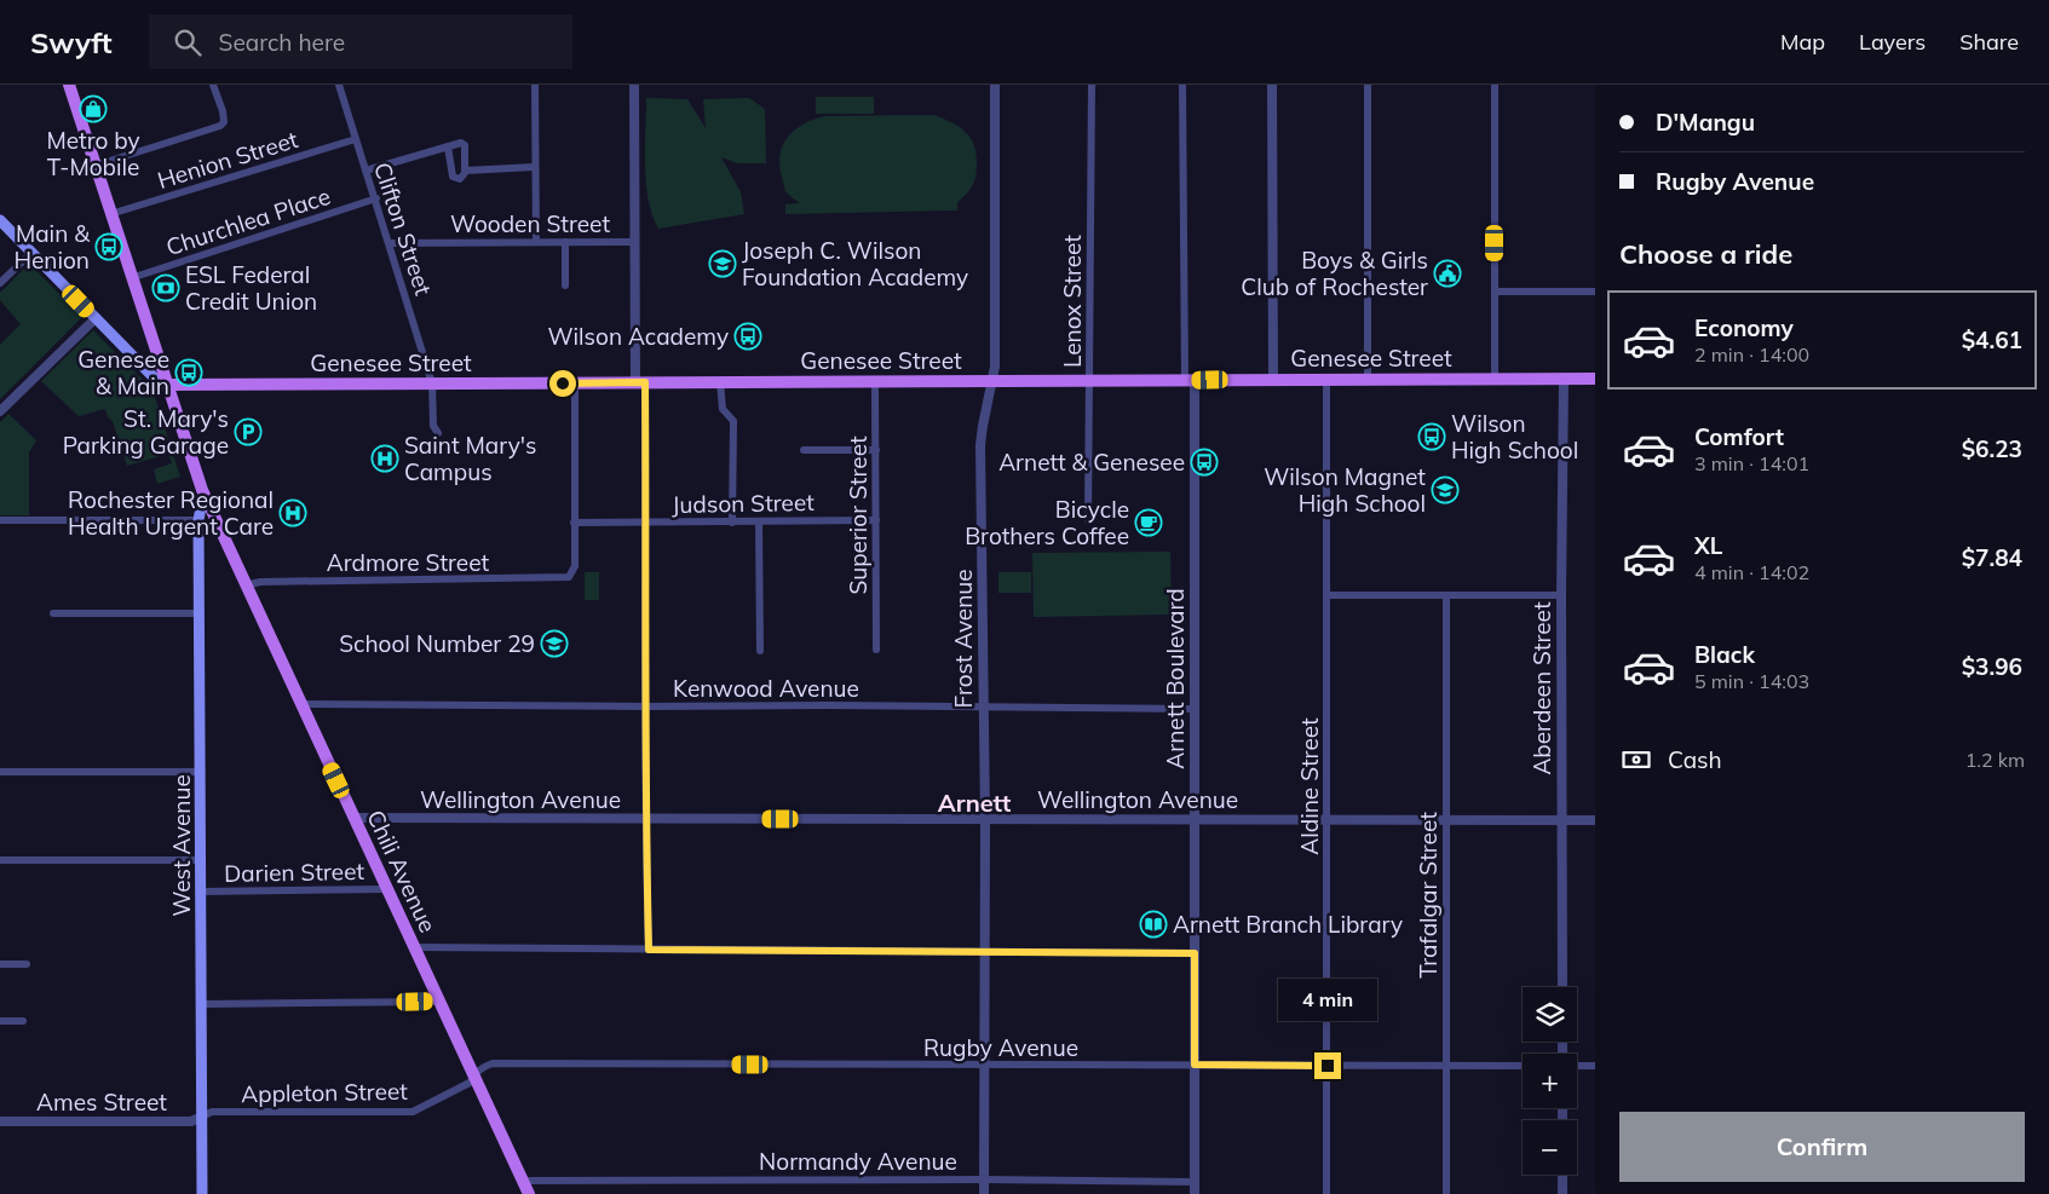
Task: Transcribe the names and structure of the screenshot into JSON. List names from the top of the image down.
{
  "streets": {
    "main road": ["Genesee Street", "West Avenue", "Chili Avenue"],
    "street": [
      "Henion Street",
      "Churchlea Place",
      "Wooden Street",
      "Clifton Street",
      "Lenox Street",
      "Judson Street",
      "Superior Street",
      "Ardmore Street",
      "Frost Avenue",
      "Arnett Boulevard",
      "Kenwood Avenue",
      "Aberdeen Street",
      "Aldine Street",
      "Wellington Avenue",
      "Darien Street",
      "Trafalgar Street",
      "Rugby Avenue",
      "Appleton Street",
      "Ames Street",
      "Normandy Avenue"
    ]
  },
  "crossings": [
    ["Henion Street", "Clifton Street"],
    ["Henion Street", "Chili Avenue"],
    ["Churchlea Place", "Clifton Street"],
    ["Churchlea Place", "Chili Avenue"],
    ["Wooden Street", "Clifton Street"],
    ["Clifton Street", "Genesee Street"],
    ["Lenox Street", "Genesee Street"],
    ["Genesee Street", "Superior Street"],
    ["Genesee Street", "Frost Avenue"],
    ["Genesee Street", "Arnett Boulevard"],
    ["Genesee Street", "Aberdeen Street"],
    ["Genesee Street", "Aldine Street"],
    ["Genesee Street", "Chili Avenue"],
    ["Judson Street", "Superior Street"],
    ["Judson Street", "Ardmore Street"],
    ["Ardmore Street", "Chili Avenue"],
    ["Frost Avenue", "Kenwood Avenue"],
    ["Frost Avenue", "Wellington Avenue"],
    ["Frost Avenue", "Rugby Avenue"],
    ["Frost Avenue", "Normandy Avenue"],
    ["Arnett Boulevard", "Kenwood Avenue"],
    ["Arnett Boulevard", "Wellington Avenue"],
    ["Arnett Boulevard", "Rugby Avenue"],
    ["Arnett Boulevard", "Normandy Avenue"],
    ["Kenwood Avenue", "Chili Avenue"],
    ["Aberdeen Street", "Wellington Avenue"],
    ["Aldine Street", "Wellington Avenue"],
    ["Aldine Street", "Rugby Avenue"],
    ["Wellington Avenue", "Chili Avenue"],
    ["Wellington Avenue", "Trafalgar Street"],
    ["West Avenue", "Chili Avenue"],
    ["West Avenue", "Darien Street"],
    ["West Avenue", "Appleton Street"],
    ["West Avenue", "Ames Street"],
    ["Chili Avenue", "Darien Street"],
    ["Chili Avenue", "Rugby Avenue"],
    ["Chili Avenue", "Appleton Street"],
    ["Chili Avenue", "Normandy Avenue"],
    ["Trafalgar Street", "Rugby Avenue"],
    ["Rugby Avenue", "Appleton Street"],
    ["Appleton Street", "Ames Street"]
  ],
  "districts": ["Arnett"],
  "places": {
    "shop": ["Metro by T-Mobile"],
    "bus stop": [
      "Main & Henion",
      "Wilson Academy",
      "Genesee & Main",
      "Wilson High School",
      "Arnett & Genesee"
    ],
    "school or university": ["Joseph C. Wilson Foundation Academy", "Wilson Magnet High School", "School Number 29"],
    "public building": ["Boys & Girls Club of Rochester"],
    "bank": ["ESL Federal Credit Union"],
    "parking": ["St. Mary's Parking Garage"],
    "hospital": ["Saint Mary's Campus", "Rochester Regional Health Urgent Care"],
    "cafe": ["Bicycle Brothers Coffee"],
    "library": ["Arnett Branch Library"]
  },
  "page": {
    "header": "Swyft",
    "search": "Search here",
    "nav": ["Map", "Layers", "Share"],
    "banner": ["D'Mangu", "Rugby Avenue"],
    "heading": "Choose a ride",
    "list": [
      {
        "name": "Economy",
        "note": "2 min · 14:00",
        "value": "$4.61"
      },
      {
        "name": "Comfort",
        "note": "3 min · 14:01",
        "value": "$6.23"
      },
      {
        "name": "XL",
        "note": "4 min · 14:02",
        "value": "$7.84"
      },
      {
        "name": "Black",
        "note": "5 min · 14:03",
        "value": "$3.96"
      }
    ],
    "pay": ["Cash", "1.2 km"],
    "bubble": "4 min",
    "map_buttons": ["+", "−"],
    "buttons": "Confirm"
  }
}
